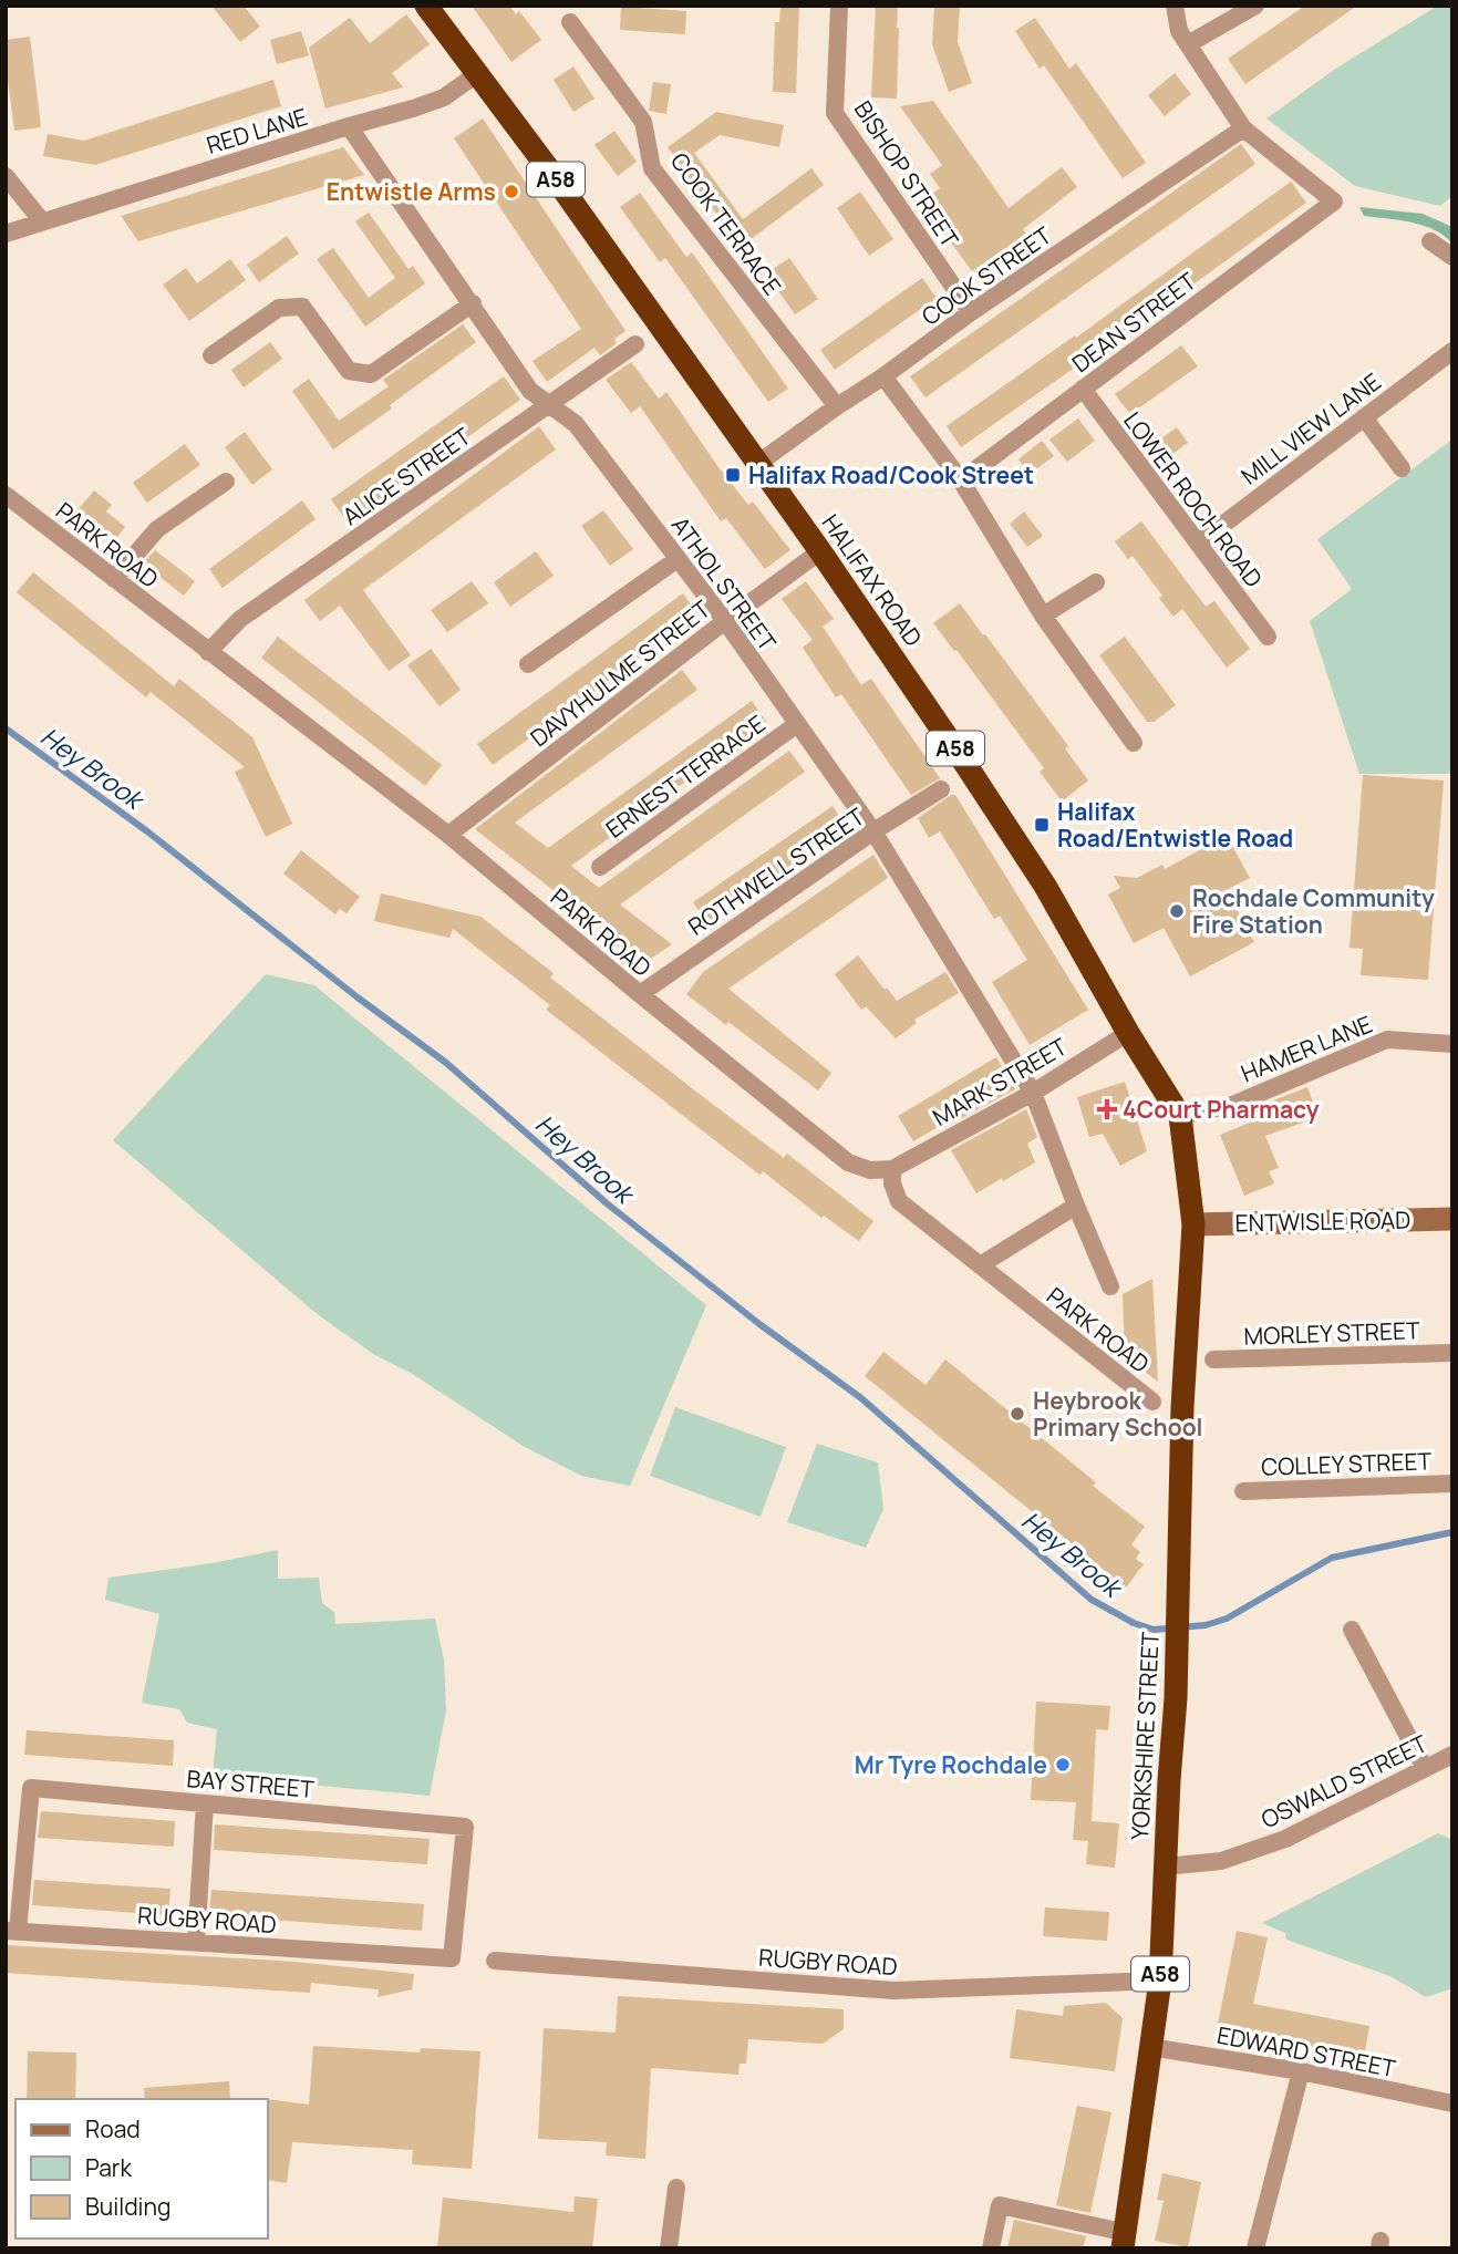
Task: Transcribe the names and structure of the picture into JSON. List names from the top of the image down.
{
  "streets": {
    "highway": ["A58", "HALIFAX ROAD", "YORKSHIRE STREET"],
    "main road": ["ENTWISLE ROAD"],
    "street": [
      "RED LANE",
      "BISHOP STREET",
      "COOK TERRACE",
      "COOK STREET",
      "DEAN STREET",
      "MILL VIEW LANE",
      "ALICE STREET",
      "LOWER ROCH ROAD",
      "PARK ROAD",
      "ATHOL STREET",
      "DAVYHULME STREET",
      "ERNEST TERRACE",
      "ROTHWELL STREET",
      "HAMER LANE",
      "MARK STREET",
      "MORLEY STREET",
      "COLLEY STREET",
      "OSWALD STREET",
      "BAY STREET",
      "RUGBY ROAD",
      "EDWARD STREET"
    ]
  },
  "crossings": [
    ["RED LANE", "HALIFAX ROAD"],
    ["RED LANE", "ATHOL STREET"],
    ["BISHOP STREET", "COOK STREET"],
    ["COOK TERRACE", "COOK STREET"],
    ["COOK STREET", "DEAN STREET"],
    ["COOK STREET", "HALIFAX ROAD"],
    ["DEAN STREET", "LOWER ROCH ROAD"],
    ["MILL VIEW LANE", "LOWER ROCH ROAD"],
    ["ALICE STREET", "PARK ROAD"],
    ["ALICE STREET", "ATHOL STREET"],
    ["PARK ROAD", "DAVYHULME STREET"],
    ["PARK ROAD", "ROTHWELL STREET"],
    ["PARK ROAD", "MARK STREET"],
    ["HALIFAX ROAD", "DAVYHULME STREET"],
    ["HALIFAX ROAD", "HAMER LANE"],
    ["HALIFAX ROAD", "MARK STREET"],
    ["HALIFAX ROAD", "ENTWISLE ROAD"],
    ["HALIFAX ROAD", "YORKSHIRE STREET"],
    ["ATHOL STREET", "DAVYHULME STREET"],
    ["ATHOL STREET", "ERNEST TERRACE"],
    ["ATHOL STREET", "ROTHWELL STREET"],
    ["ATHOL STREET", "MARK STREET"],
    ["ENTWISLE ROAD", "YORKSHIRE STREET"],
    ["YORKSHIRE STREET", "OSWALD STREET"],
    ["YORKSHIRE STREET", "RUGBY ROAD"],
    ["YORKSHIRE STREET", "EDWARD STREET"],
    ["BAY STREET", "RUGBY ROAD"]
  ],
  "water": ["Hey Brook"],
  "places": {
    "other": [
      "Entwistle Arms",
      "Rochdale Community Fire Station",
      "Heybrook Primary School",
      "Mr Tyre Rochdale"
    ],
    "transit": ["Halifax Road/Cook Street", "Halifax Road/Entwistle Road"],
    "health": ["4Court Pharmacy"]
  },
  "legend": ["Road", "Park", "Building"]
}
